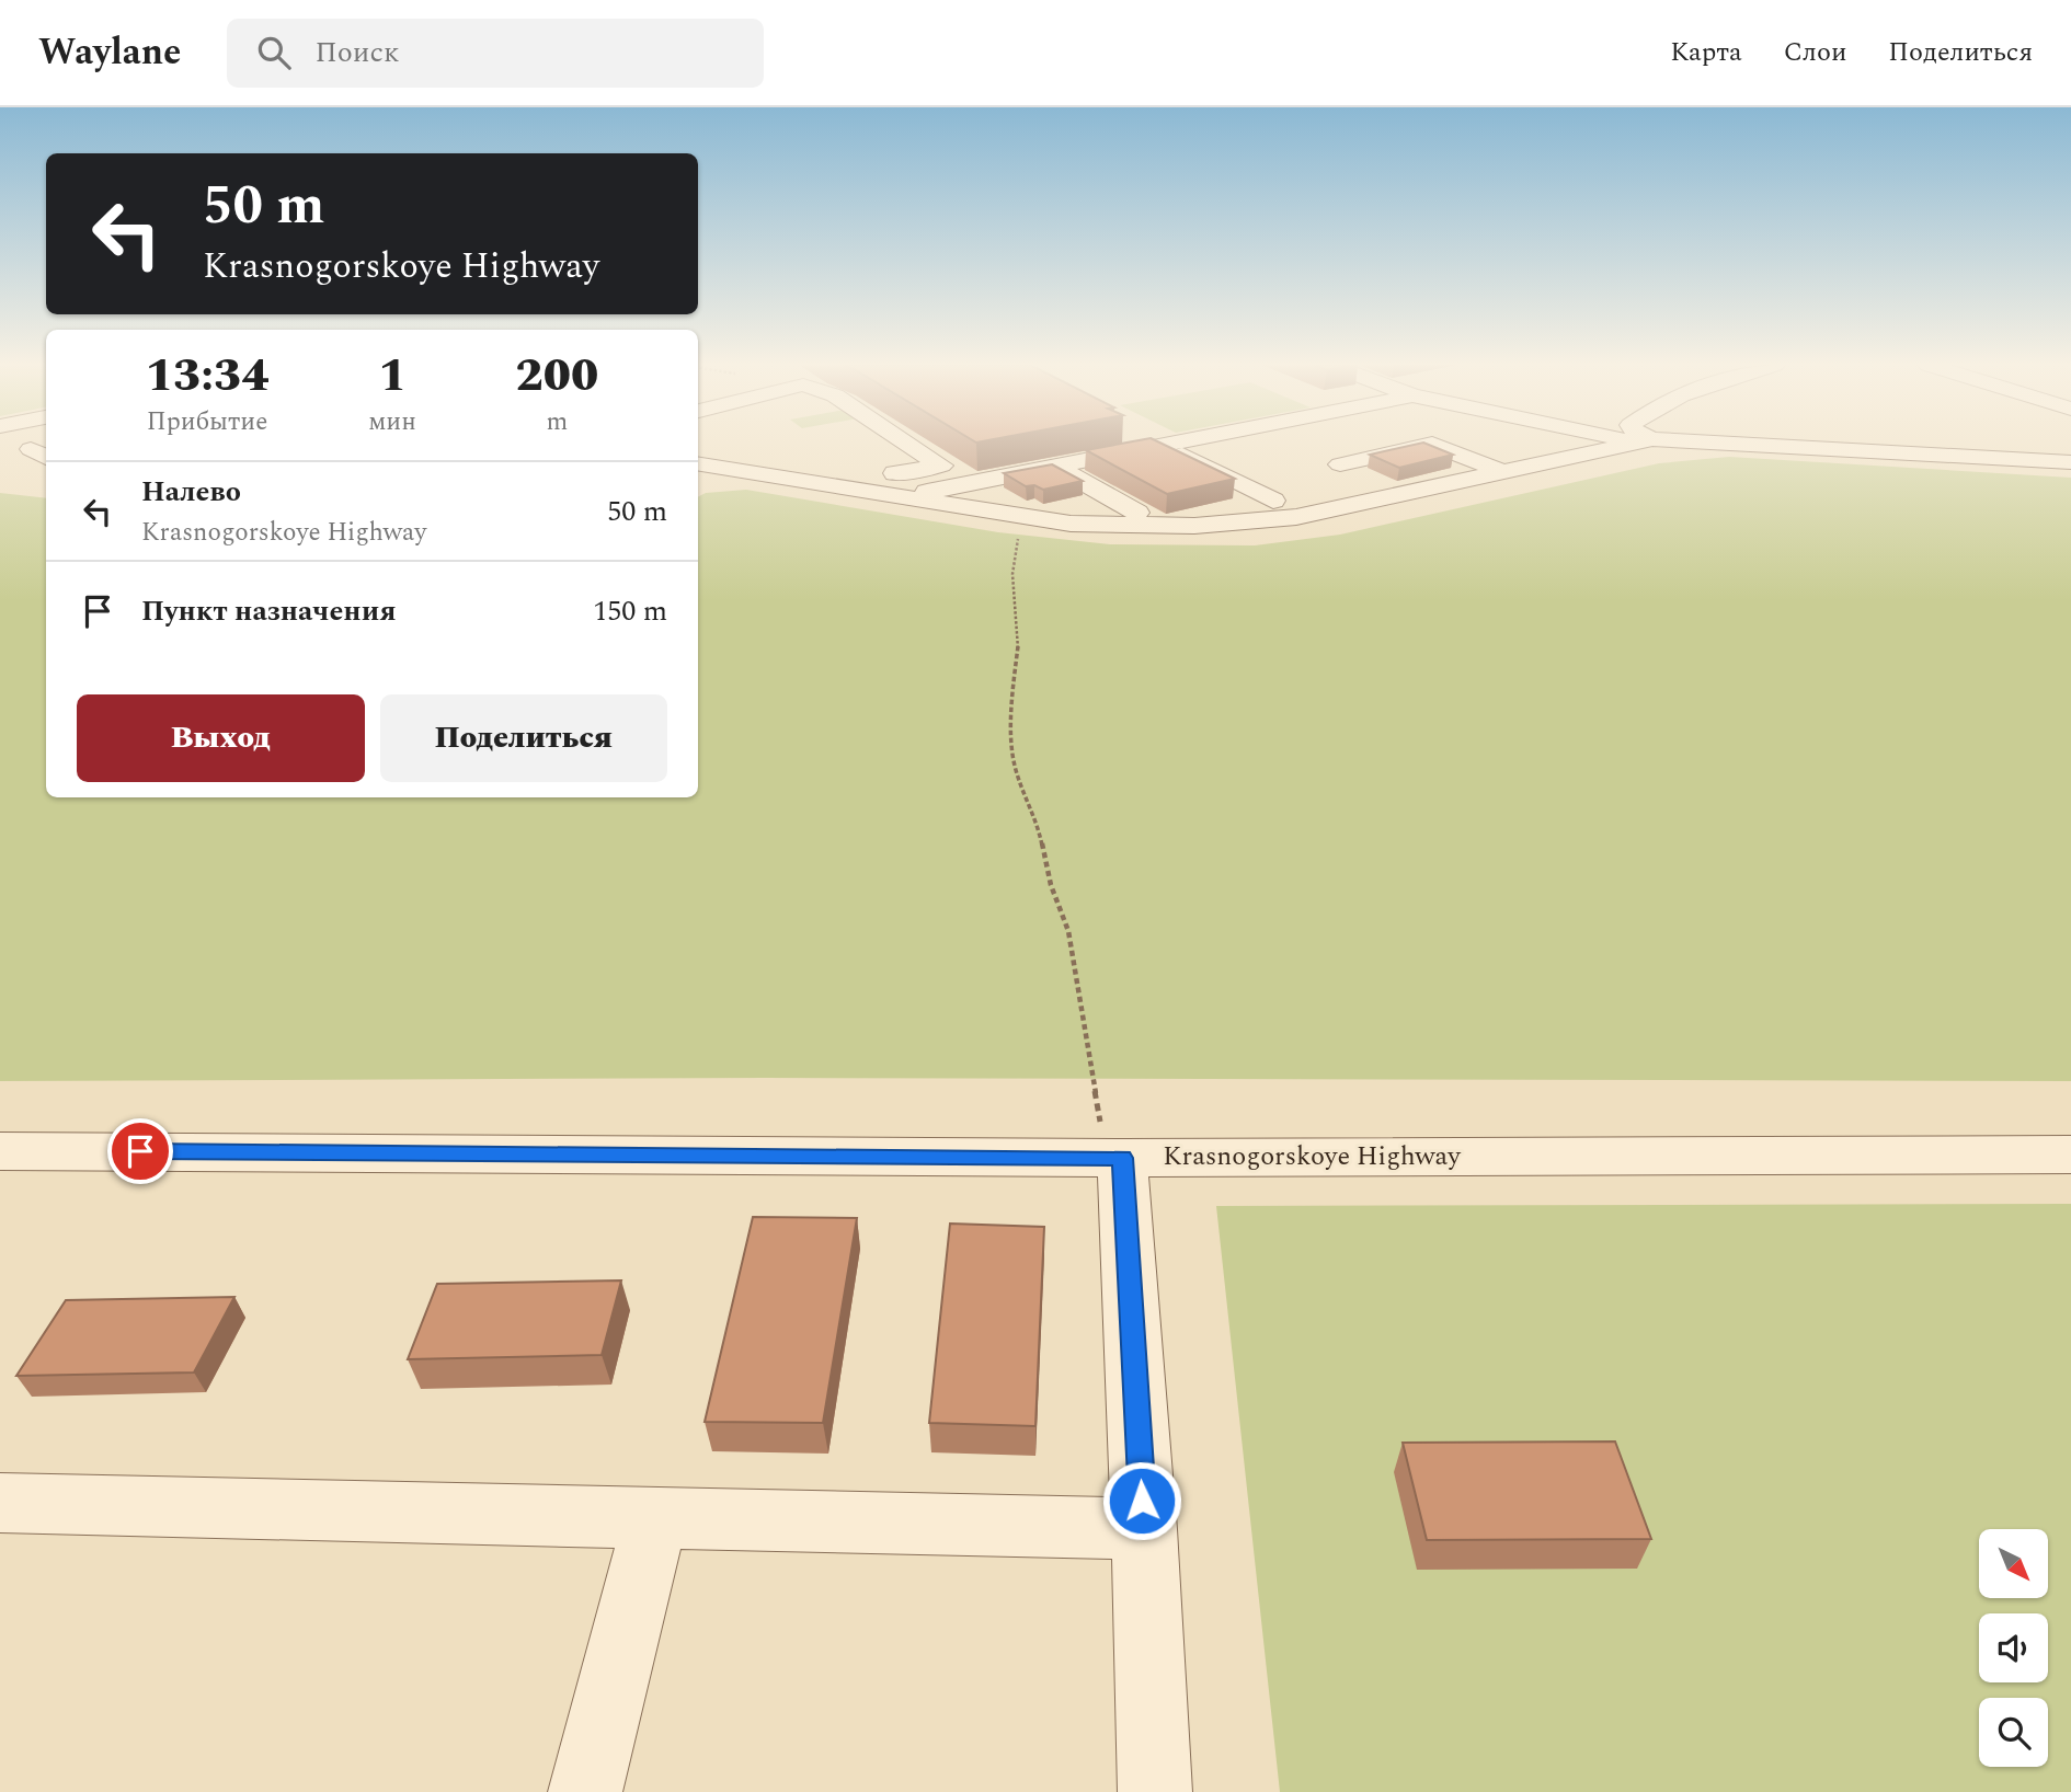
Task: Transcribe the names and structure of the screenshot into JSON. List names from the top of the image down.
{
  "streets": {
    "street": ["Krasnogorskoye Highway"]
  },
  "north": "bottom right",
  "page": {
    "header": "Waylane",
    "search": "Поиск",
    "nav": ["Карта", "Слои", "Поделиться"],
    "turn": ["50 m", "Krasnogorskoye Highway"],
    "eta": [
      "13:34",
      "Прибытие",
      "1",
      "мин",
      "200",
      "m"
    ],
    "list": [
      {
        "name": "Налево",
        "note": "Krasnogorskoye Highway",
        "value": "50 m"
      },
      {
        "name": "Пункт назначения",
        "value": "150 m"
      }
    ],
    "buttons": ["Выход", "Поделиться"]
  }
}
